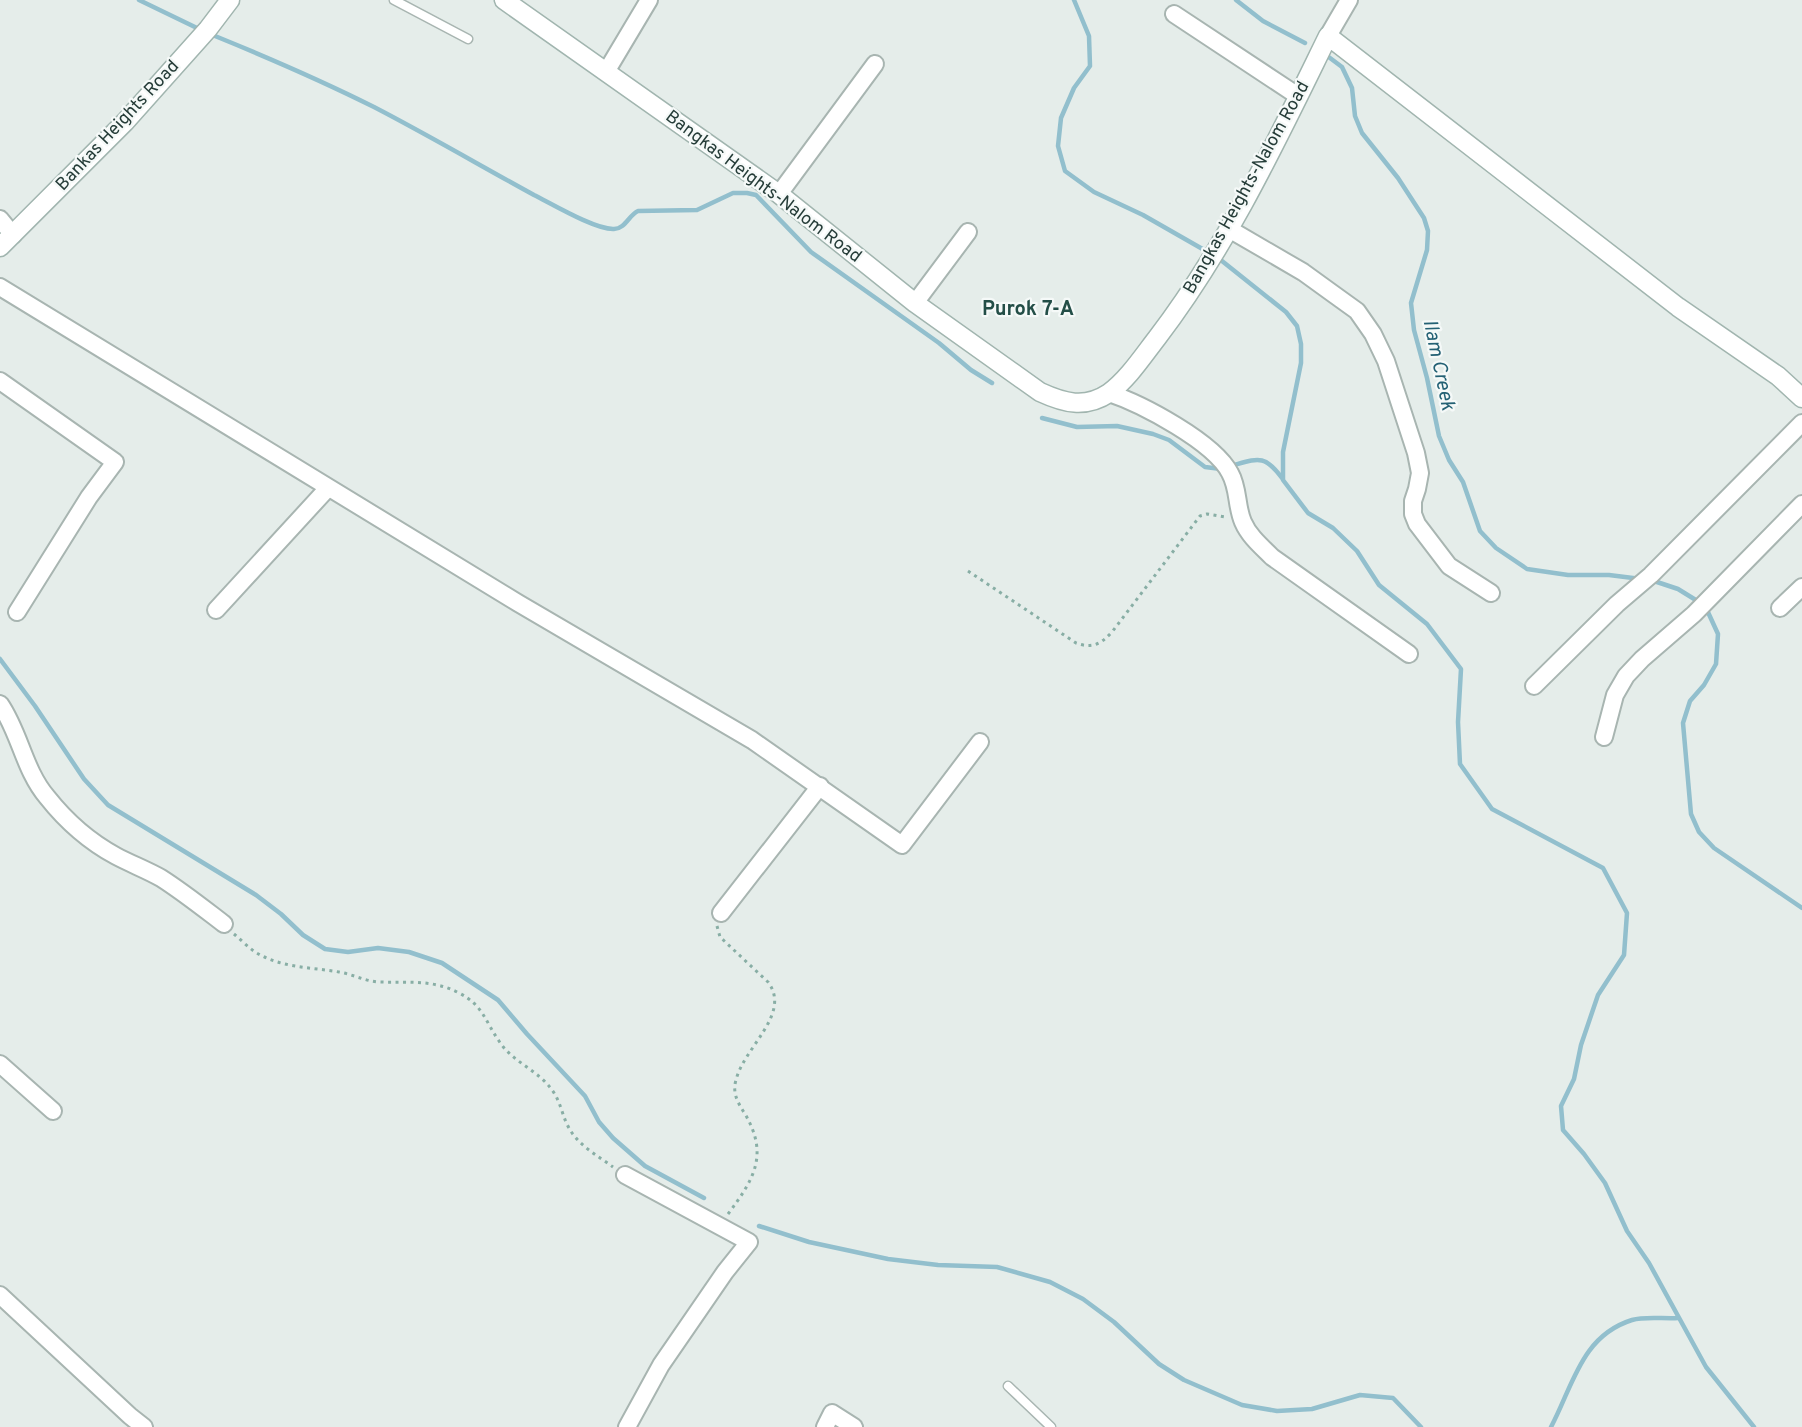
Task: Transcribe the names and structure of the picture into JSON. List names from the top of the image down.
{
  "streets": {
    "street": ["Bankas Heights Road", "Bangkas Heights-Nalom Road"]
  },
  "districts": ["Purok 7-A"],
  "water": ["Ilam Creek"]
}
